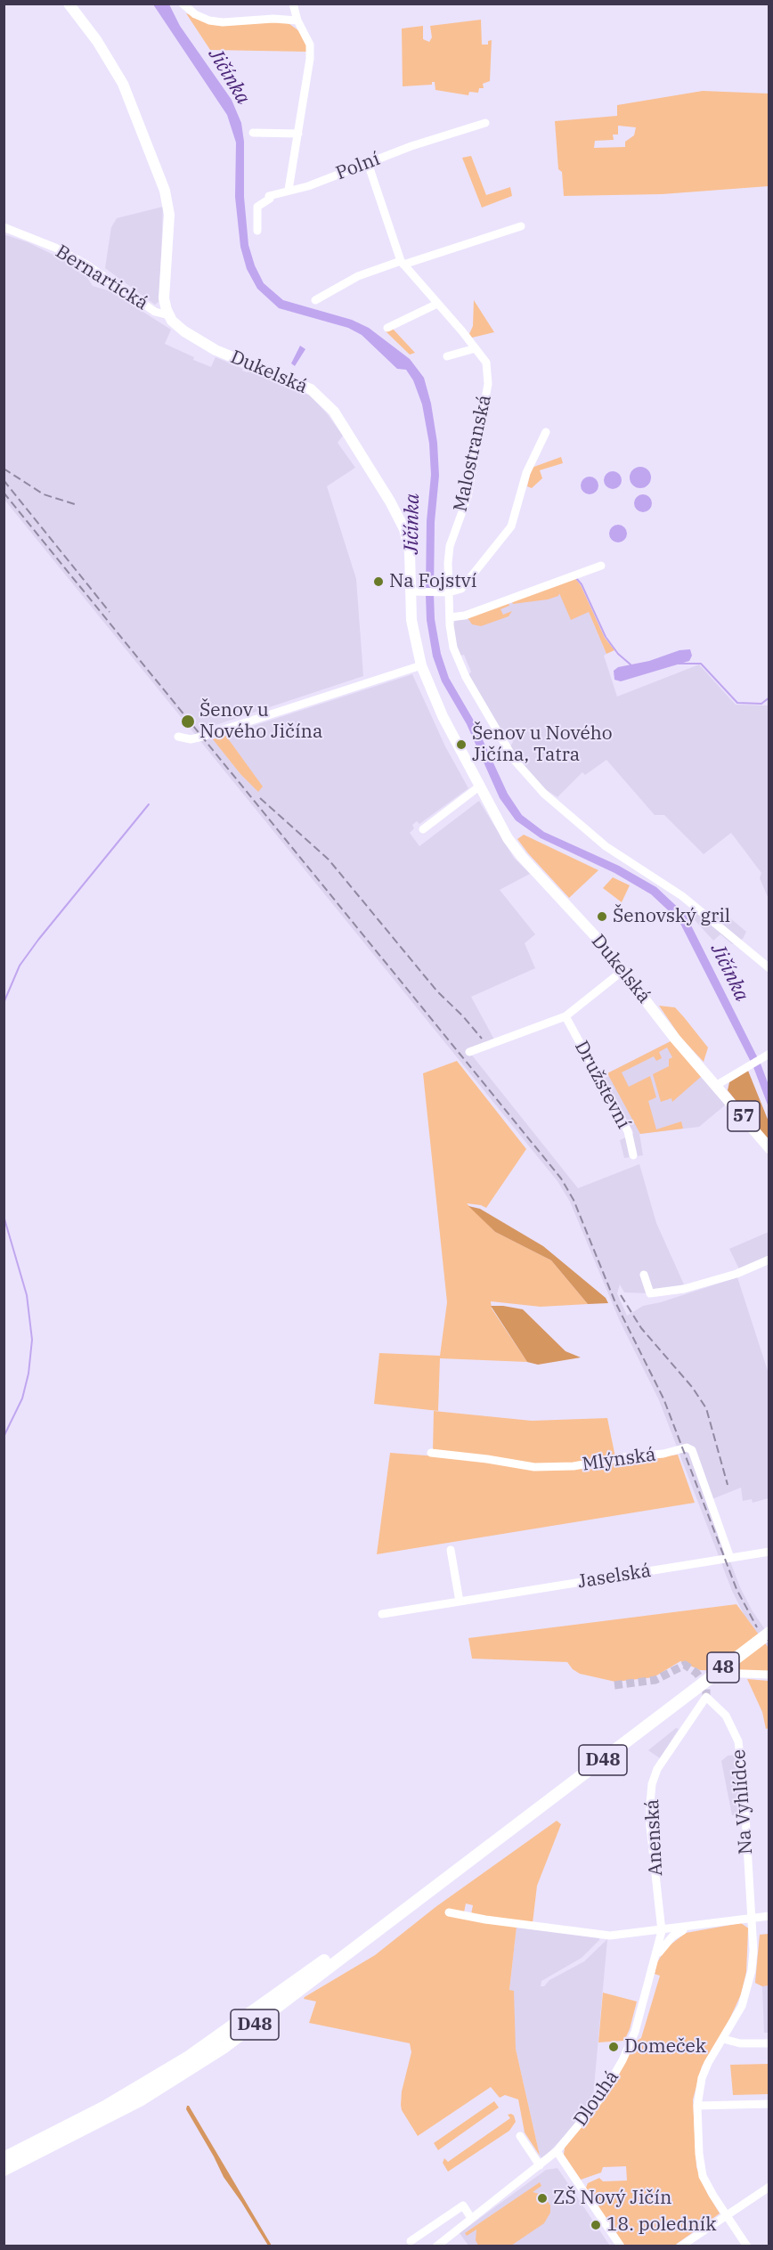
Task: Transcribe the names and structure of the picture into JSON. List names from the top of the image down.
{
  "streets": {
    "highway": ["48", "D48"],
    "main road": ["Dukelská", "57"],
    "street": [
      "Polní",
      "Bernartická",
      "Malostranská",
      "Družstevní",
      "Mlýnská",
      "Jaselská",
      "Na Vyhlídce",
      "Anenská",
      "Dlouhá"
    ]
  },
  "crossings": [
    ["Polní", "Malostranská"],
    ["Bernartická", "Dukelská"],
    ["Mlýnská", "Jaselská"],
    ["48", "D48"],
    ["Na Vyhlídce", "Anenská"],
    ["Anenská", "Dlouhá"]
  ],
  "water": ["Jičínka"],
  "places": [
    "Na Fojství",
    "Šenov u Nového Jičína",
    "Šenov u Nového Jičína, Tatra",
    "Šenovský gril",
    "Domeček",
    "ZŠ Nový Jičín",
    "18. poledník"
  ]
}
